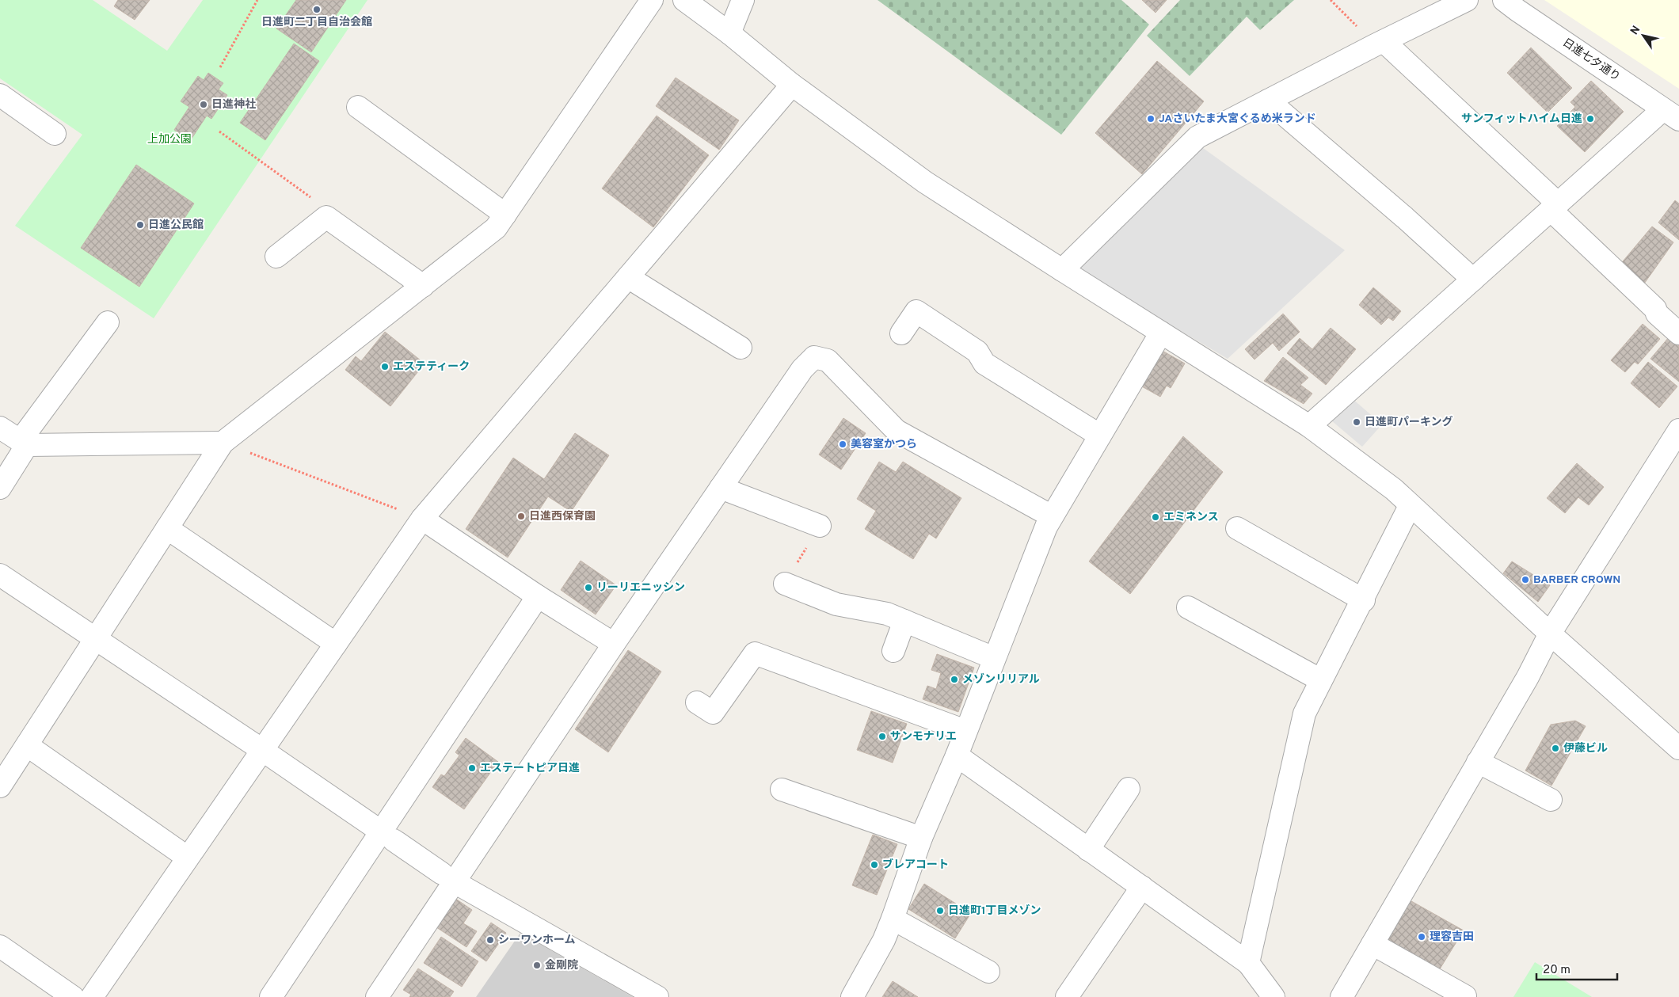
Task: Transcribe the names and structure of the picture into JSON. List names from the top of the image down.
{
  "streets": {
    "street": ["日進七夕通り"]
  },
  "parks": ["上加公園"],
  "places": [
    "日進町二丁目自治会館",
    "日進神社",
    "JAさいたま大宮ぐるめ米ランド",
    "サンフィットハイム日進",
    "日進公民館",
    "エステティーク",
    "日進町パーキング",
    "美容室かつら",
    "日進西保育園",
    "エミネンス",
    "BARBER CROWN",
    "リーリエニッシン",
    "メゾンリリアル",
    "サンモナリエ",
    "伊藤ビル",
    "エステートピア日進",
    "ブレアコート",
    "日進町1丁目メゾン",
    "理容吉田",
    "シーワンホーム",
    "金剛院"
  ],
  "scale_bar": "20 m",
  "north": "top left"
}
